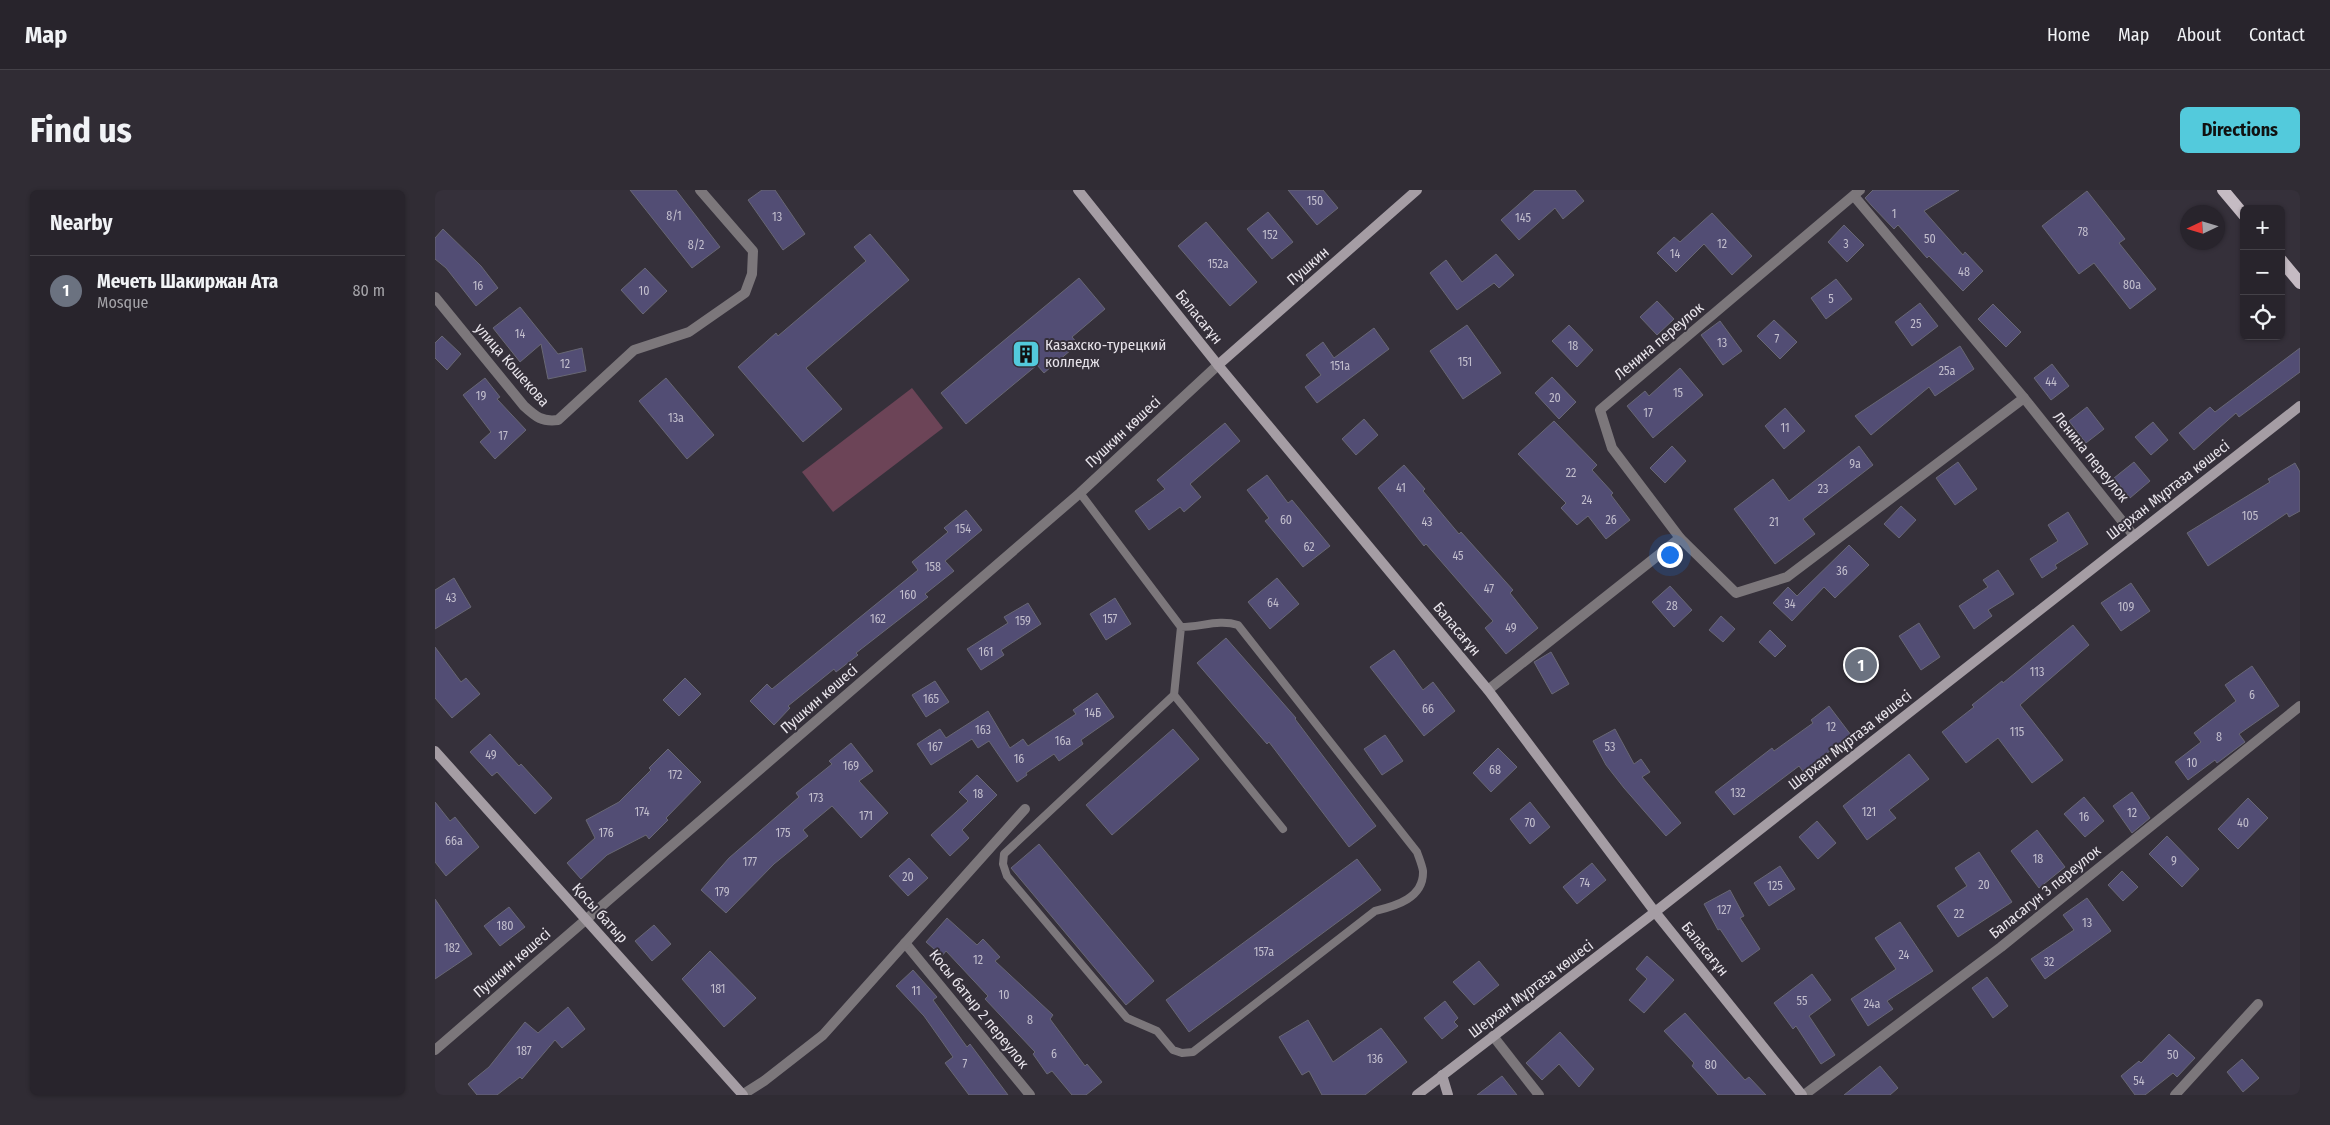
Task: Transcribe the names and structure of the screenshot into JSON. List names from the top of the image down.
{
  "streets": {
    "street": [
      "Пушкин",
      "Баласағұн",
      "Ленина переулок",
      "улица Кошекова",
      "Пушкин көшесі",
      "Шерхан Мұртаза көшесі",
      "Баласагун 3 переулок",
      "Қосы батыр",
      "Косы батыр 2 переулок"
    ]
  },
  "crossings": [
    ["Пушкин", "Баласағұн"],
    ["Пушкин", "Пушкин көшесі"],
    ["Баласағұн", "Пушкин көшесі"],
    ["Баласағұн", "Шерхан Мұртаза көшесі"],
    ["Баласағұн", "Баласагун 3 переулок"],
    ["Ленина переулок", "Шерхан Мұртаза көшесі"],
    ["Пушкин көшесі", "Қосы батыр"]
  ],
  "places": {
    "building": ["Казахско-турецкий колледж"]
  },
  "house_numbers": [
    "150",
    "1",
    "8/1",
    "13",
    "145",
    "78",
    "152",
    "50",
    "12",
    "3",
    "8/2",
    "14",
    "152а",
    "48",
    "80а",
    "16",
    "10",
    "5",
    "25",
    "14",
    "7",
    "13",
    "18",
    "151",
    "12",
    "151а",
    "25а",
    "44",
    "15",
    "19",
    "20",
    "17",
    "13а",
    "11",
    "17",
    "9а",
    "22",
    "41",
    "23",
    "24",
    "105",
    "60",
    "26",
    "43",
    "21",
    "154",
    "62",
    "45",
    "158",
    "36",
    "47",
    "160",
    "43",
    "64",
    "34",
    "28",
    "109",
    "162",
    "157",
    "159",
    "49",
    "161",
    "113",
    "6",
    "165",
    "66",
    "14Б",
    "12",
    "163",
    "115",
    "8",
    "16а",
    "167",
    "53",
    "49",
    "16",
    "10",
    "169",
    "68",
    "172",
    "132",
    "18",
    "173",
    "174",
    "121",
    "12",
    "171",
    "16",
    "70",
    "40",
    "176",
    "175",
    "66а",
    "18",
    "9",
    "177",
    "20",
    "74",
    "20",
    "125",
    "179",
    "127",
    "22",
    "13",
    "180",
    "182",
    "157а",
    "24",
    "12",
    "32",
    "181",
    "11",
    "10",
    "55",
    "24а",
    "8",
    "187",
    "6",
    "50",
    "136",
    "7",
    "80",
    "54"
  ],
  "north": "left",
  "page": {
    "header": "Map",
    "nav": [
      "Home",
      "Map",
      "About",
      "Contact"
    ],
    "buttons": "Directions",
    "title": "Find us",
    "heading": "Nearby",
    "map_buttons": ["+", "−"],
    "list": [
      {
        "mark": "1",
        "name": "Мечеть Шакиржан Ата",
        "note": "Mosque",
        "value": "80 m"
      }
    ],
    "pins": "1"
  }
}
